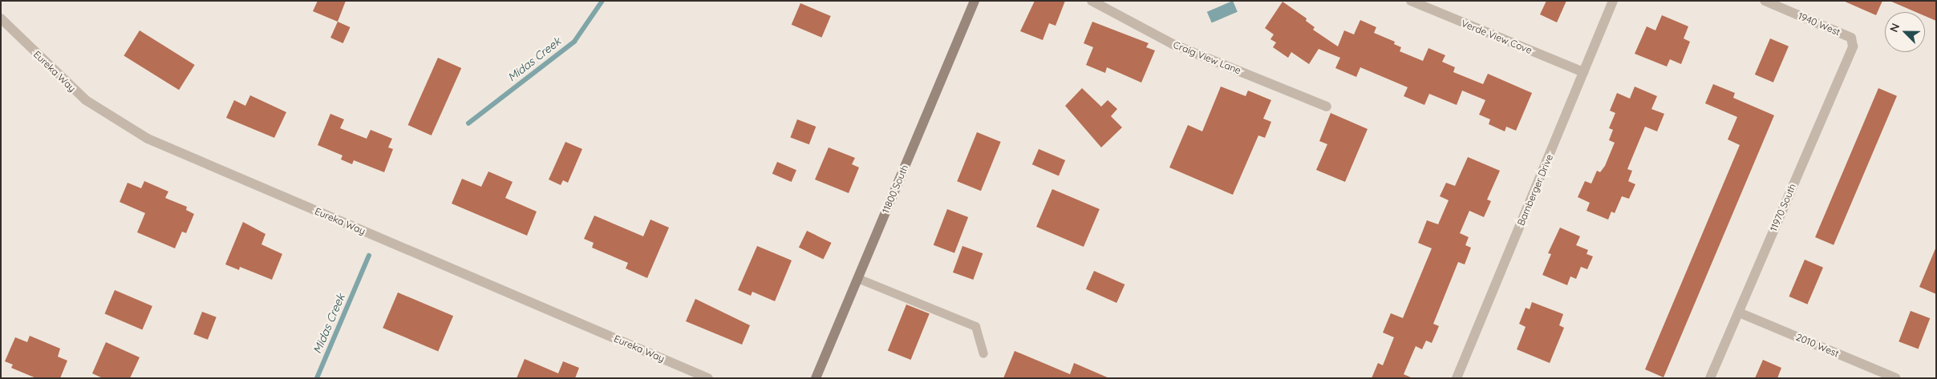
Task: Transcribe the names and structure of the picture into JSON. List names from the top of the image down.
{
  "streets": {
    "main road": ["11800 South"],
    "street": [
      "1940 West",
      "Verde View Cove",
      "Craig View Lane",
      "Eureka Way",
      "Bamberger Drive",
      "11970 South",
      "2010 West"
    ]
  },
  "crossings": [
    ["1940 West", "11970 South"],
    ["Verde View Cove", "Bamberger Drive"],
    ["11970 South", "2010 West"]
  ],
  "water": ["Midas Creek"],
  "north": "top left"
}
